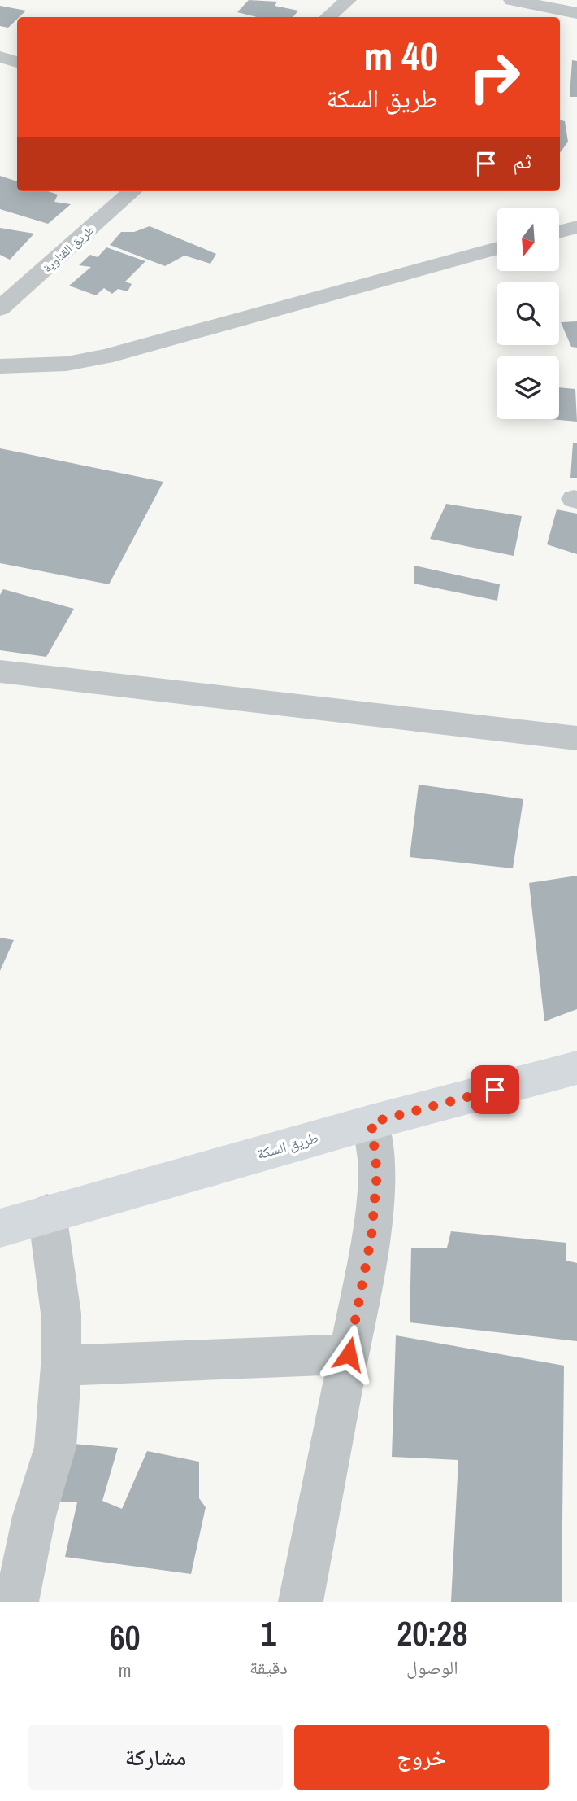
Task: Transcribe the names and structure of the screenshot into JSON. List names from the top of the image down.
{
  "streets": {
    "main road": ["طريق السكة"],
    "street": ["طريق القناوية"]
  },
  "north": "bottom",
  "page": {
    "turn": ["40 m", "طريق السكة"],
    "then": "ثم",
    "eta": [
      "20:28",
      "الوصول",
      "1",
      "دقيقة",
      "60",
      "m"
    ],
    "buttons": ["خروج", "مشاركة"]
  }
}
